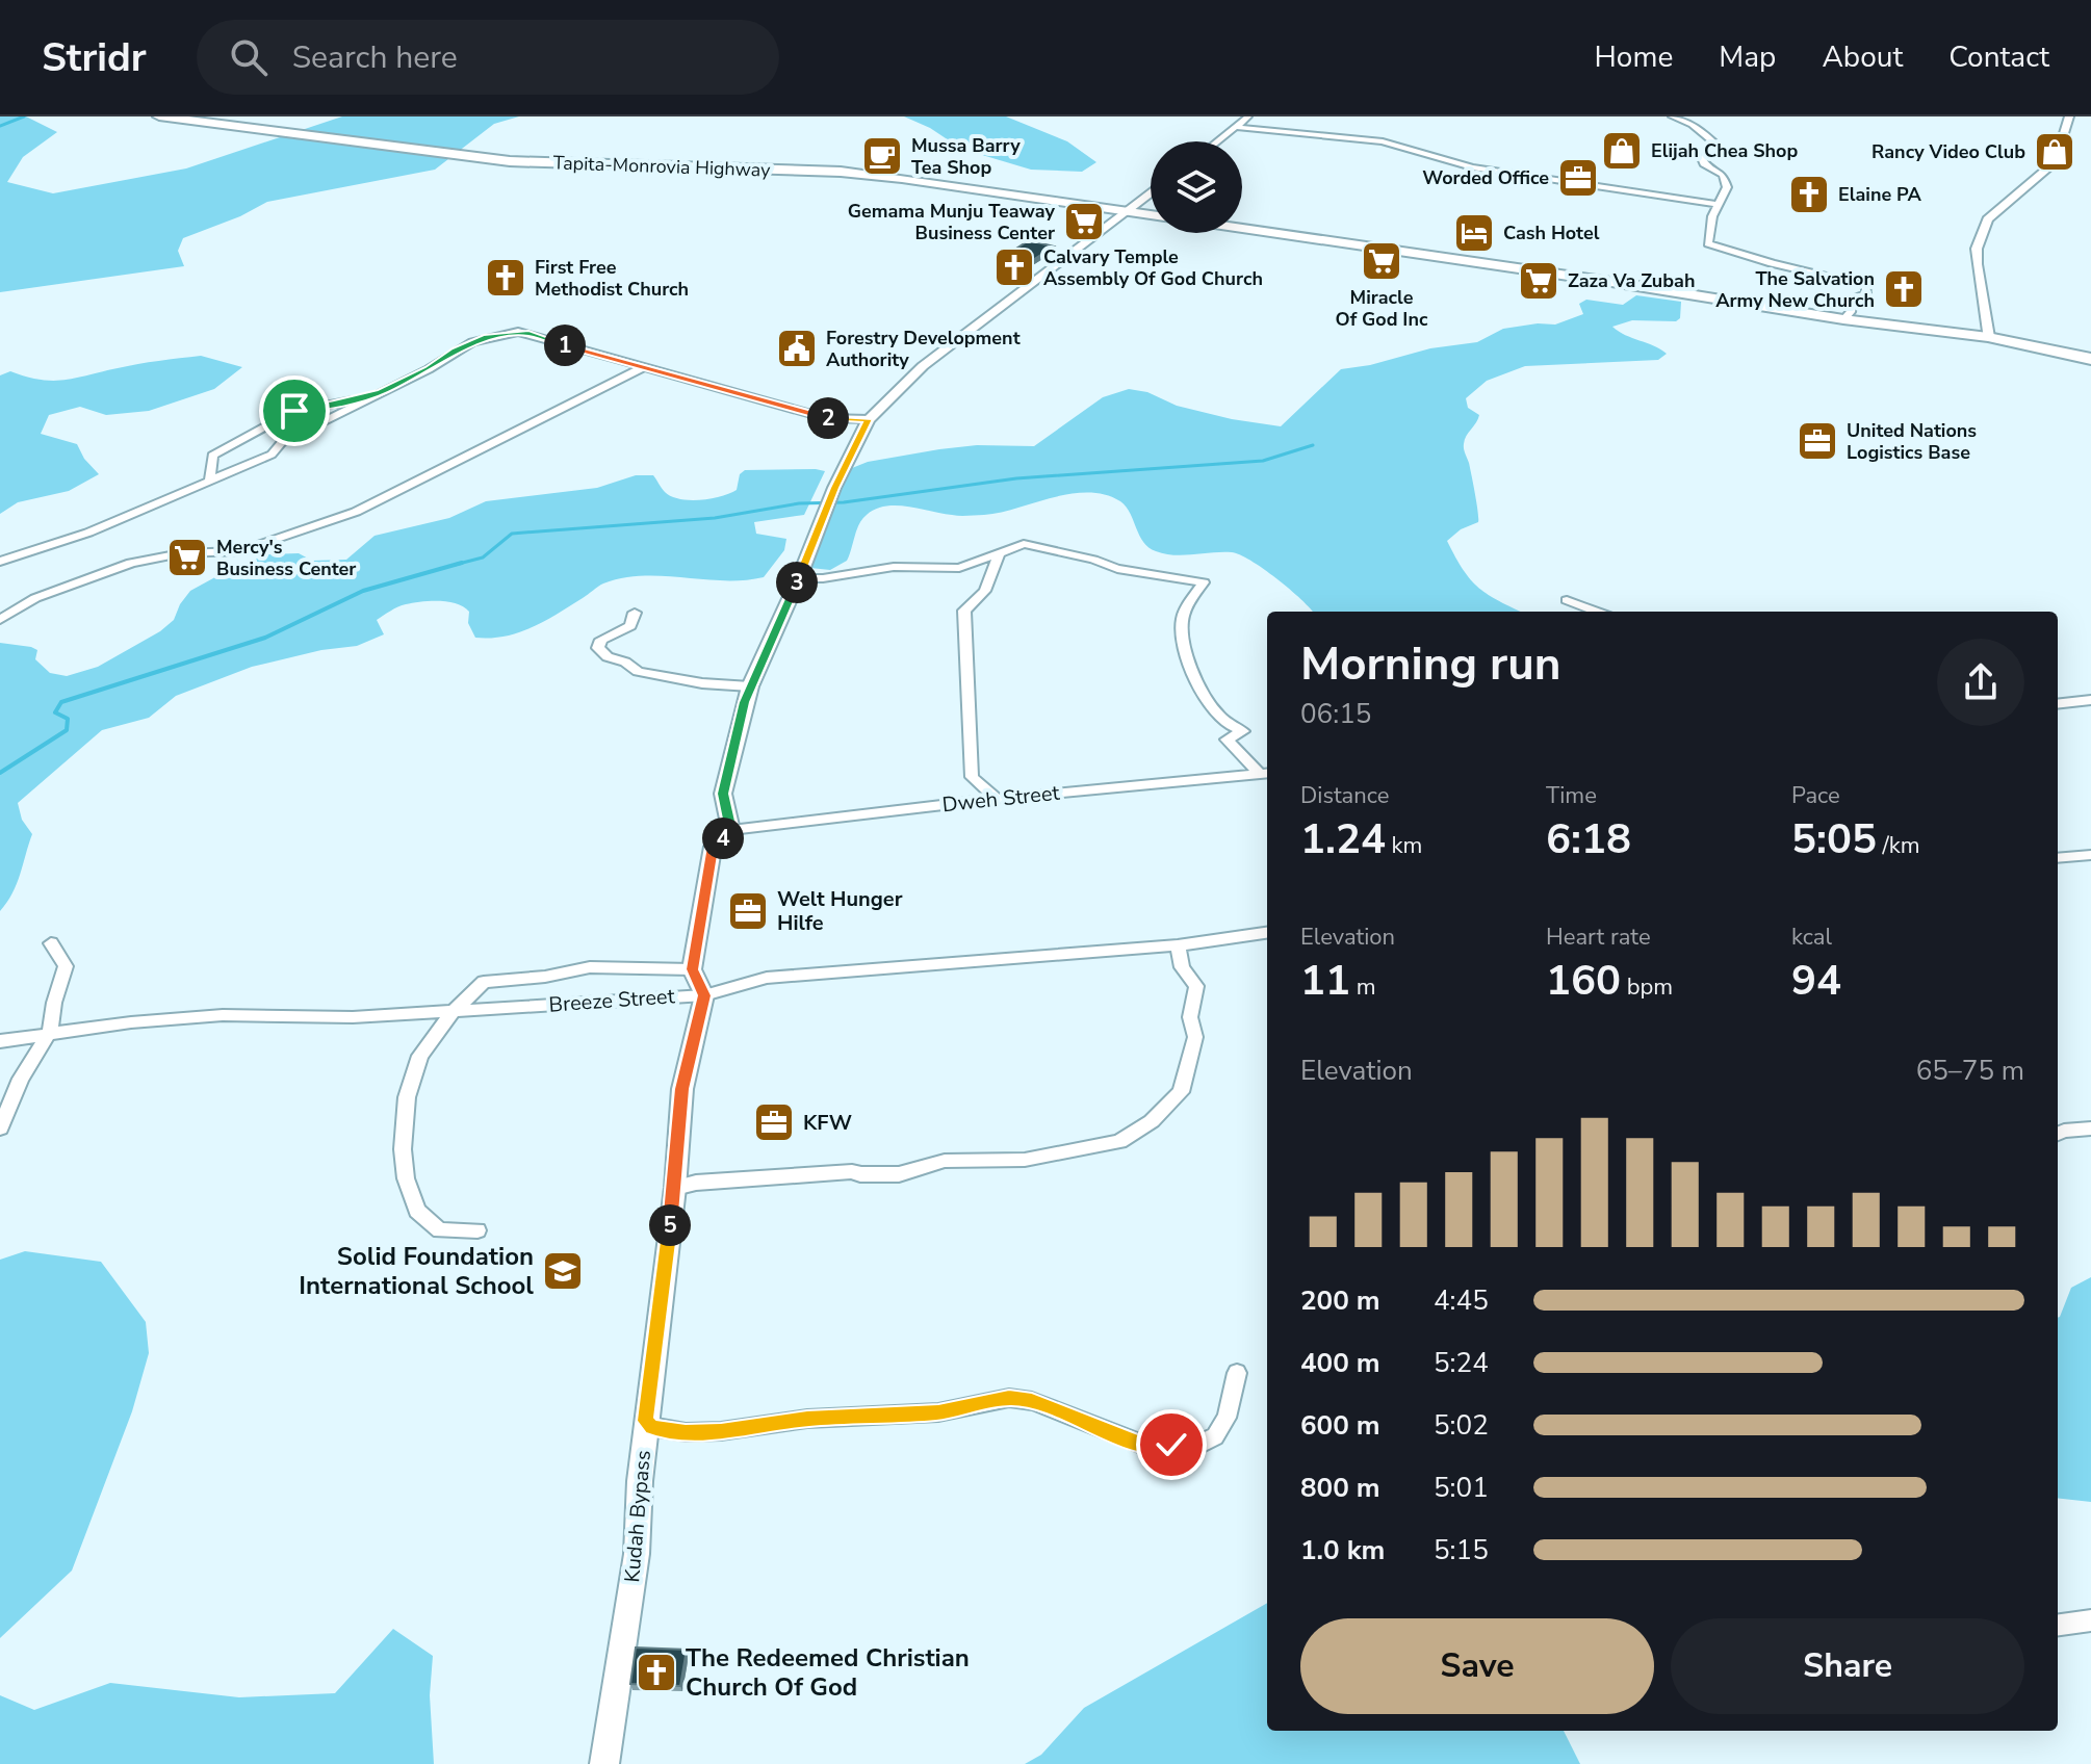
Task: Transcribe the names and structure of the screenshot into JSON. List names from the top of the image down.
{
  "streets": {
    "highway": ["Tapita-Monrovia Highway"],
    "street": ["Dweh Street", "Breeze Street", "Kudah Bypass"]
  },
  "crossings": [
    ["Breeze Street", "Kudah Bypass"]
  ],
  "places": {
    "shop": ["Elijah Chea Shop", "Rancy Video Club"],
    "cafe": ["Mussa Barry Tea Shop"],
    "office": [
      "Worded Office",
      "United Nations Logistics Base",
      "Welt Hunger Hilfe",
      "KFW"
    ],
    "church": [
      "Elaine PA",
      "Calvary Temple Assembly Of God Church",
      "First Free Methodist Church",
      "The Salvation Army New Church",
      "The Redeemed Christian Church Of God"
    ],
    "supermarket": [
      "Gemama Munju Teaway Business Center",
      "Miracle Of God Inc",
      "Zaza Va Zubah",
      "Mercy's Business Center"
    ],
    "hotel": ["Cash Hotel"],
    "public building": ["Forestry Development Authority"],
    "school or university": ["Solid Foundation International School"]
  },
  "page": {
    "header": "Stridr",
    "search": "Search here",
    "nav": [
      "Home",
      "Map",
      "About",
      "Contact"
    ],
    "pins": [
      "1",
      "2",
      "3",
      "4",
      "5"
    ],
    "heading": ["Morning run", "06:15"],
    "stats": [
      ["Distance", "1.24 km"],
      ["Time", "6:18"],
      ["Pace", "5:05 /km"],
      ["Elevation", "11 m"],
      ["Heart rate", "160 bpm"],
      ["kcal", "94"]
    ],
    "chart": ["Elevation", "65–75 m"],
    "list": [
      {
        "name": "200 m",
        "note": "4:45"
      },
      {
        "name": "400 m",
        "note": "5:24"
      },
      {
        "name": "600 m",
        "note": "5:02"
      },
      {
        "name": "800 m",
        "note": "5:01"
      },
      {
        "name": "1.0 km",
        "note": "5:15"
      }
    ],
    "buttons": ["Save", "Share"]
  }
}
